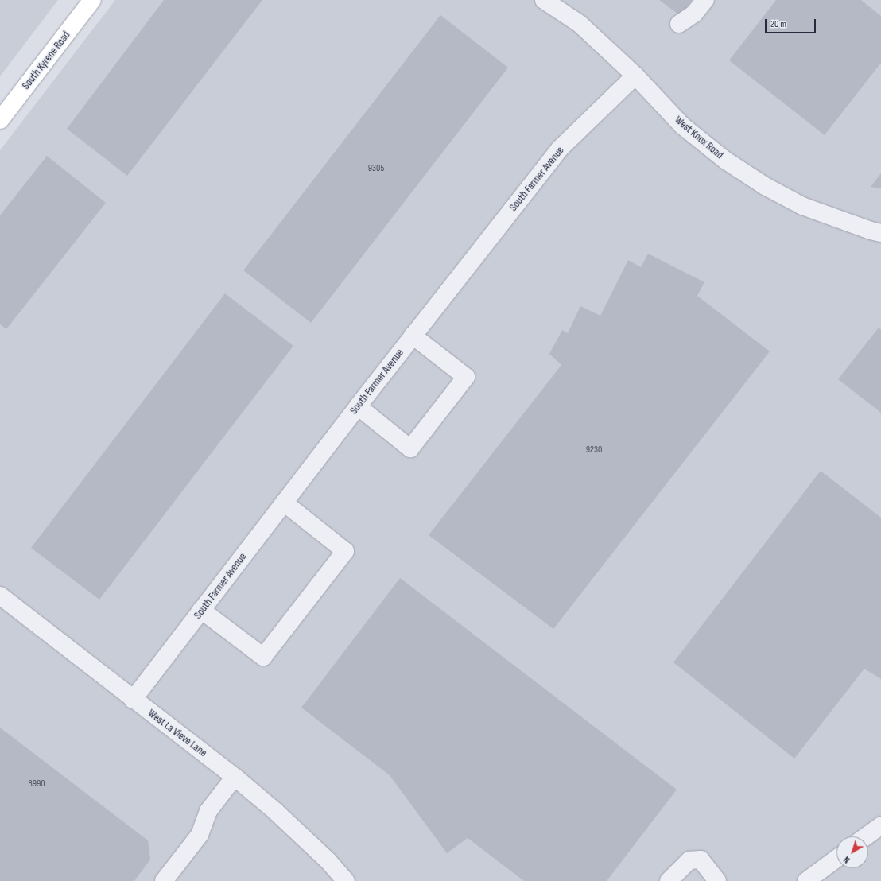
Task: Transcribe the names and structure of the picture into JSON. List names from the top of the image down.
{
  "streets": {
    "main road": ["South Kyrene Road"],
    "street": ["West Knox Road", "South Farmer Avenue", "West La Vieve Lane"]
  },
  "crossings": [
    ["West Knox Road", "South Farmer Avenue"],
    ["South Farmer Avenue", "West La Vieve Lane"]
  ],
  "house_numbers": ["9305", "9230", "8990"],
  "scale_bar": "20 m",
  "north": "bottom left"
}
